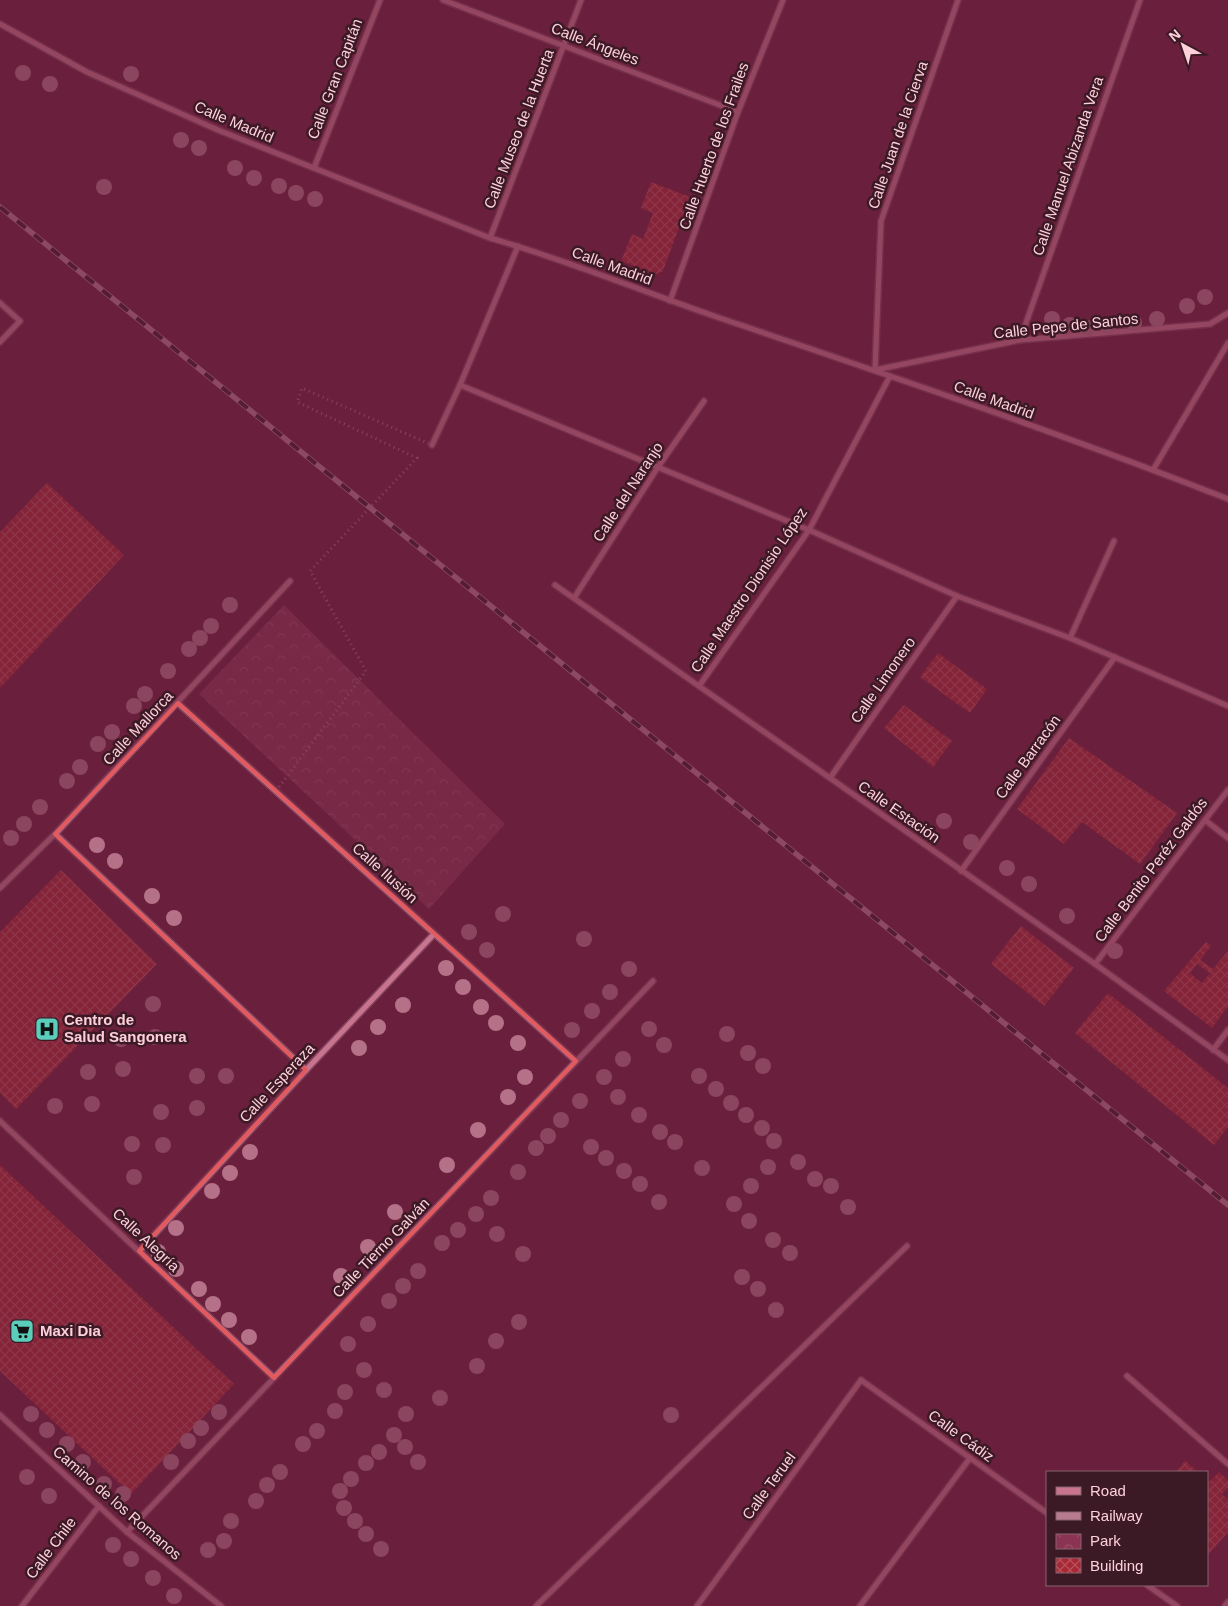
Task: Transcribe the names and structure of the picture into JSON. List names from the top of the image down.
{
  "streets": {
    "street": [
      "Calle Ángeles",
      "Calle Gran Capitán",
      "Calle Madrid",
      "Calle Museo de la Huerta",
      "Calle Juan de la Cierva",
      "Calle Huerto de los Frailes",
      "Calle Manuel Abizanda Vera",
      "Calle Pepe de Santos",
      "Calle del Naranjo",
      "Calle Maestro Dionisio López",
      "Calle Limonero",
      "Calle Mallorca",
      "Calle Barracón",
      "Calle Estación",
      "Calle Benito Peréz Galdós",
      "Calle Ilusión",
      "Calle Esperaza",
      "Calle Alegría",
      "Calle Tierno Galván",
      "Calle Cádiz",
      "Calle Teruel",
      "Camino de los Romanos",
      "Calle Chile"
    ]
  },
  "crossings": [
    ["Calle Ángeles", "Calle Museo de la Huerta"],
    ["Calle Ángeles", "Calle Huerto de los Frailes"],
    ["Calle Gran Capitán", "Calle Madrid"],
    ["Calle Madrid", "Calle Museo de la Huerta"],
    ["Calle Madrid", "Calle Juan de la Cierva"],
    ["Calle Madrid", "Calle Huerto de los Frailes"],
    ["Calle Madrid", "Calle Pepe de Santos"],
    ["Calle Madrid", "Calle Maestro Dionisio López"],
    ["Calle Juan de la Cierva", "Calle Pepe de Santos"],
    ["Calle Manuel Abizanda Vera", "Calle Pepe de Santos"],
    ["Calle del Naranjo", "Calle Estación"],
    ["Calle Maestro Dionisio López", "Calle Estación"],
    ["Calle Limonero", "Calle Estación"],
    ["Calle Mallorca", "Calle Ilusión"],
    ["Calle Barracón", "Calle Estación"],
    ["Calle Estación", "Calle Benito Peréz Galdós"],
    ["Calle Ilusión", "Calle Esperaza"],
    ["Calle Ilusión", "Calle Tierno Galván"],
    ["Calle Esperaza", "Calle Alegría"],
    ["Calle Alegría", "Calle Tierno Galván"],
    ["Calle Tierno Galván", "Camino de los Romanos"],
    ["Calle Cádiz", "Calle Teruel"],
    ["Camino de los Romanos", "Calle Chile"]
  ],
  "places": {
    "hospital": ["Centro de Salud Sangonera"],
    "supermarket": ["Maxi Dia"]
  },
  "legend": [
    "Road",
    "Railway",
    "Park",
    "Building"
  ],
  "north": "top left"
}
